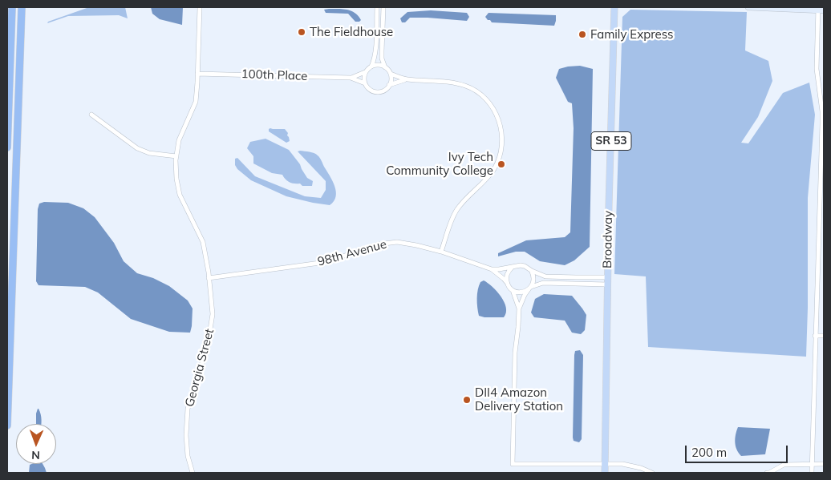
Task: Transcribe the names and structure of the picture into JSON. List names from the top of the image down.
{
  "streets": {
    "main road": ["SR 53", "Broadway"],
    "street": ["100th Place", "98th Avenue", "Georgia Street"]
  },
  "crossings": [
    ["100th Place", "Georgia Street"],
    ["Broadway", "98th Avenue"],
    ["98th Avenue", "Georgia Street"]
  ],
  "places": [
    "The Fieldhouse",
    "Family Express",
    "Ivy Tech Community College",
    "DII4 Amazon Delivery Station"
  ],
  "scale_bar": "200 m",
  "north": "bottom"
}
